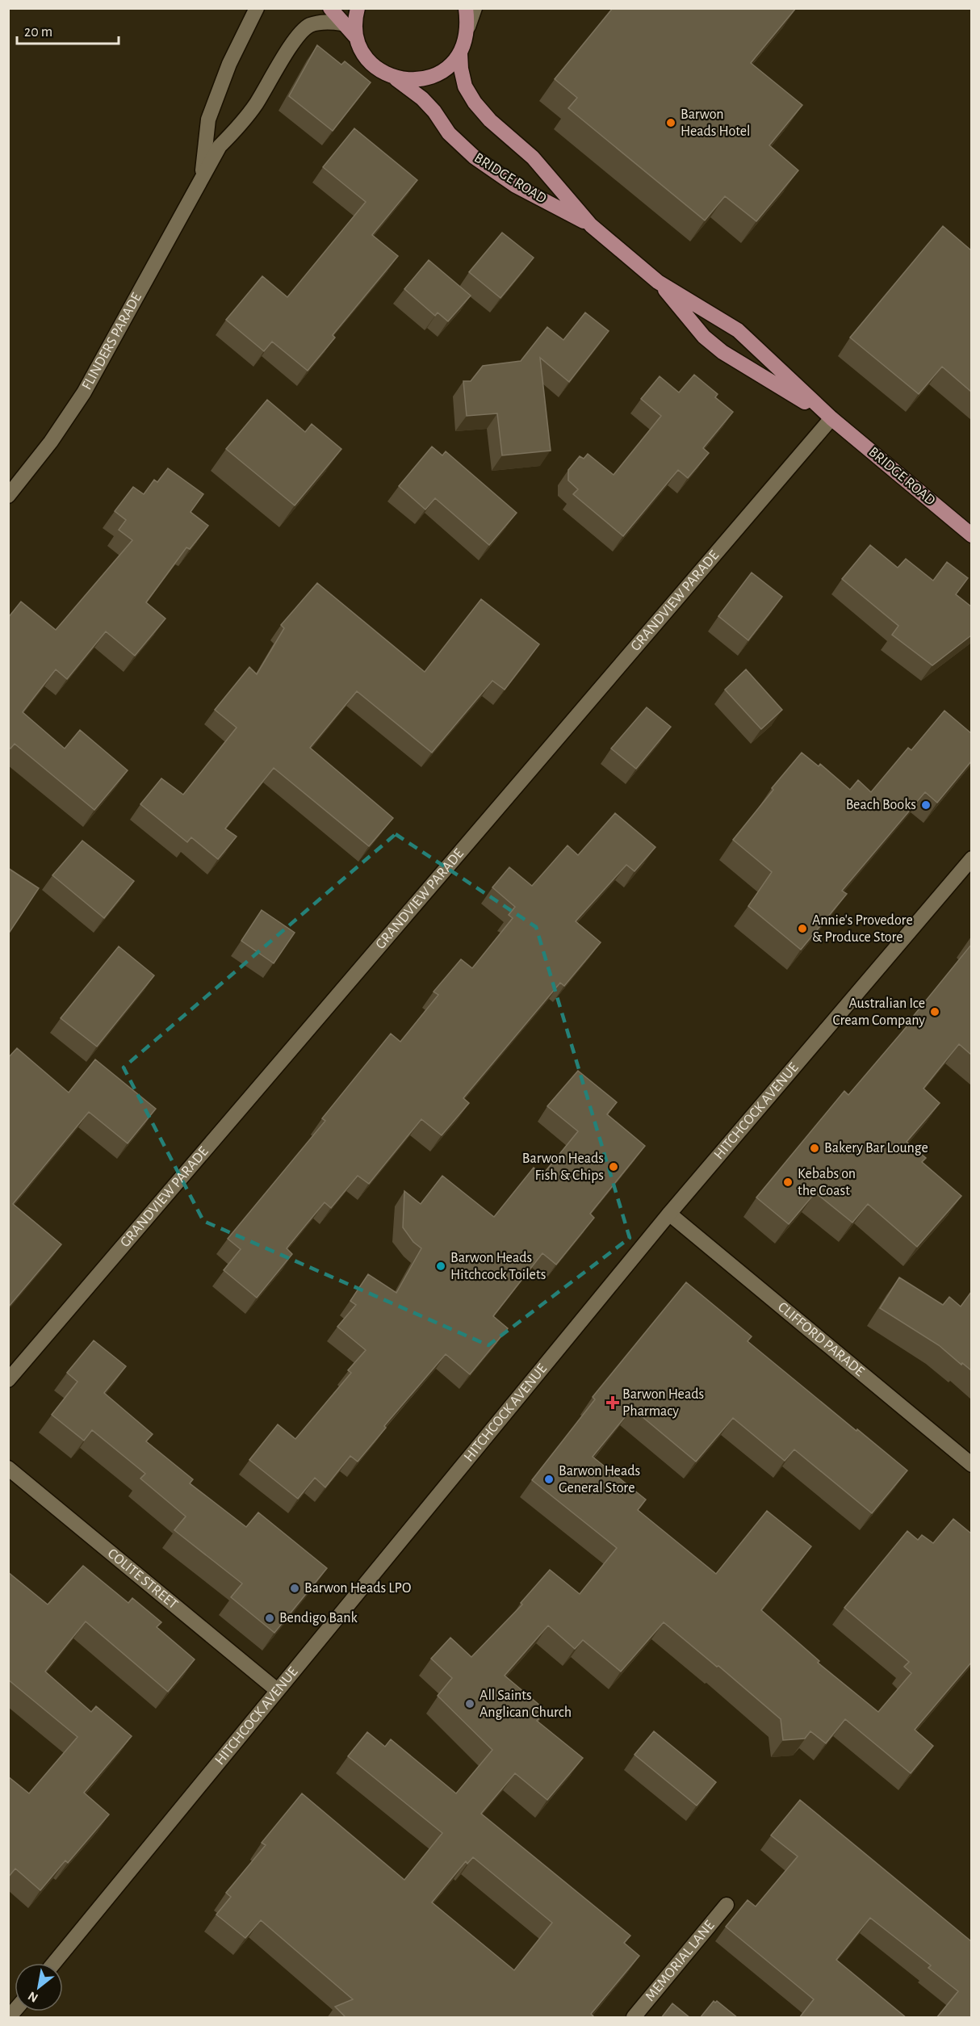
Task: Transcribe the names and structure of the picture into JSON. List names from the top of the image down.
{
  "streets": {
    "main road": ["BRIDGE ROAD"],
    "street": [
      "FLINDERS PARADE",
      "GRANDVIEW PARADE",
      "HITCHCOCK AVENUE",
      "CLIFFORD PARADE",
      "COLITE STREET",
      "MEMORIAL LANE"
    ]
  },
  "crossings": [
    ["BRIDGE ROAD", "GRANDVIEW PARADE"],
    ["HITCHCOCK AVENUE", "CLIFFORD PARADE"],
    ["HITCHCOCK AVENUE", "COLITE STREET"]
  ],
  "places": {
    "other": [
      "Barwon Heads Hotel",
      "Beach Books",
      "Annie's Provedore & Produce Store",
      "Australian Ice Cream Company",
      "Bakery Bar Lounge",
      "Barwon Heads Fish & Chips",
      "Kebabs on the Coast",
      "Barwon Heads Hitchcock Toilets",
      "Barwon Heads General Store",
      "Barwon Heads LPO",
      "Bendigo Bank",
      "All Saints Anglican Church"
    ],
    "health": ["Barwon Heads Pharmacy"]
  },
  "scale_bar": "20 m",
  "north": "bottom left"
}
